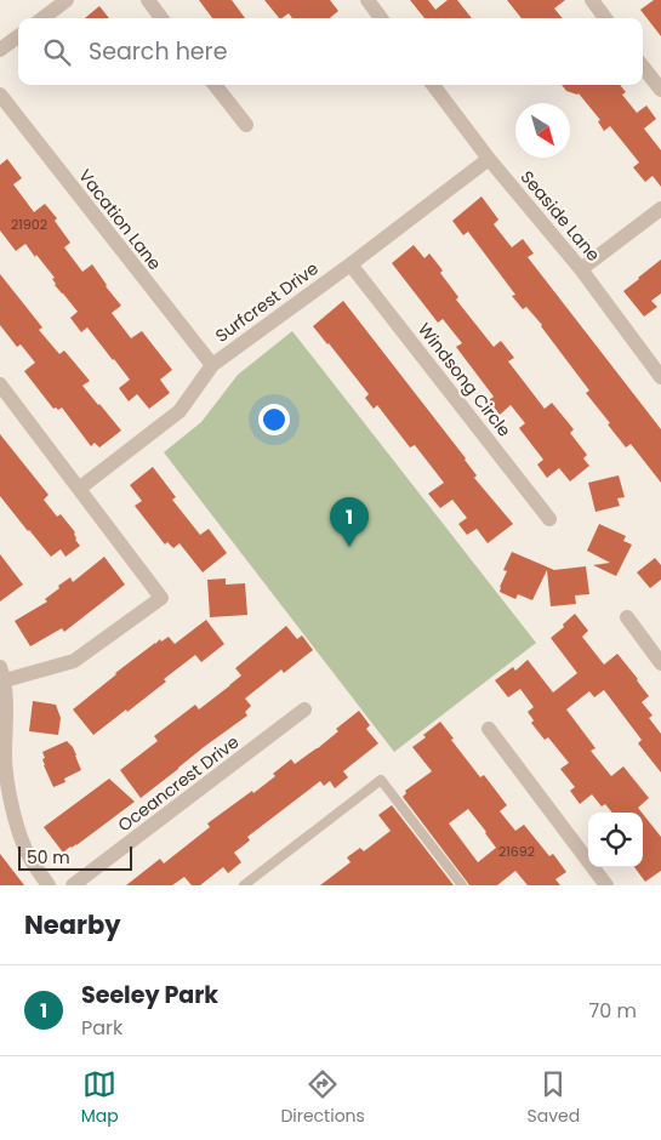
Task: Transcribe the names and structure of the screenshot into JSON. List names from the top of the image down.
{
  "streets": {
    "street": [
      "Seaside Lane",
      "Vacation Lane",
      "Surfcrest Drive",
      "Windsong Circle",
      "Oceancrest Drive"
    ]
  },
  "crossings": [
    ["Seaside Lane", "Surfcrest Drive"],
    ["Vacation Lane", "Surfcrest Drive"],
    ["Surfcrest Drive", "Windsong Circle"]
  ],
  "house_numbers": ["21902", "21692"],
  "scale_bar": "50 m",
  "north": "bottom right",
  "page": {
    "search": "Search here",
    "pins": "1",
    "scale": "50 m",
    "heading": "Nearby",
    "list": [
      {
        "mark": "1",
        "name": "Seeley Park",
        "note": "Park",
        "value": "70 m"
      }
    ],
    "nav": ["Map", "Directions", "Saved"]
  }
}
